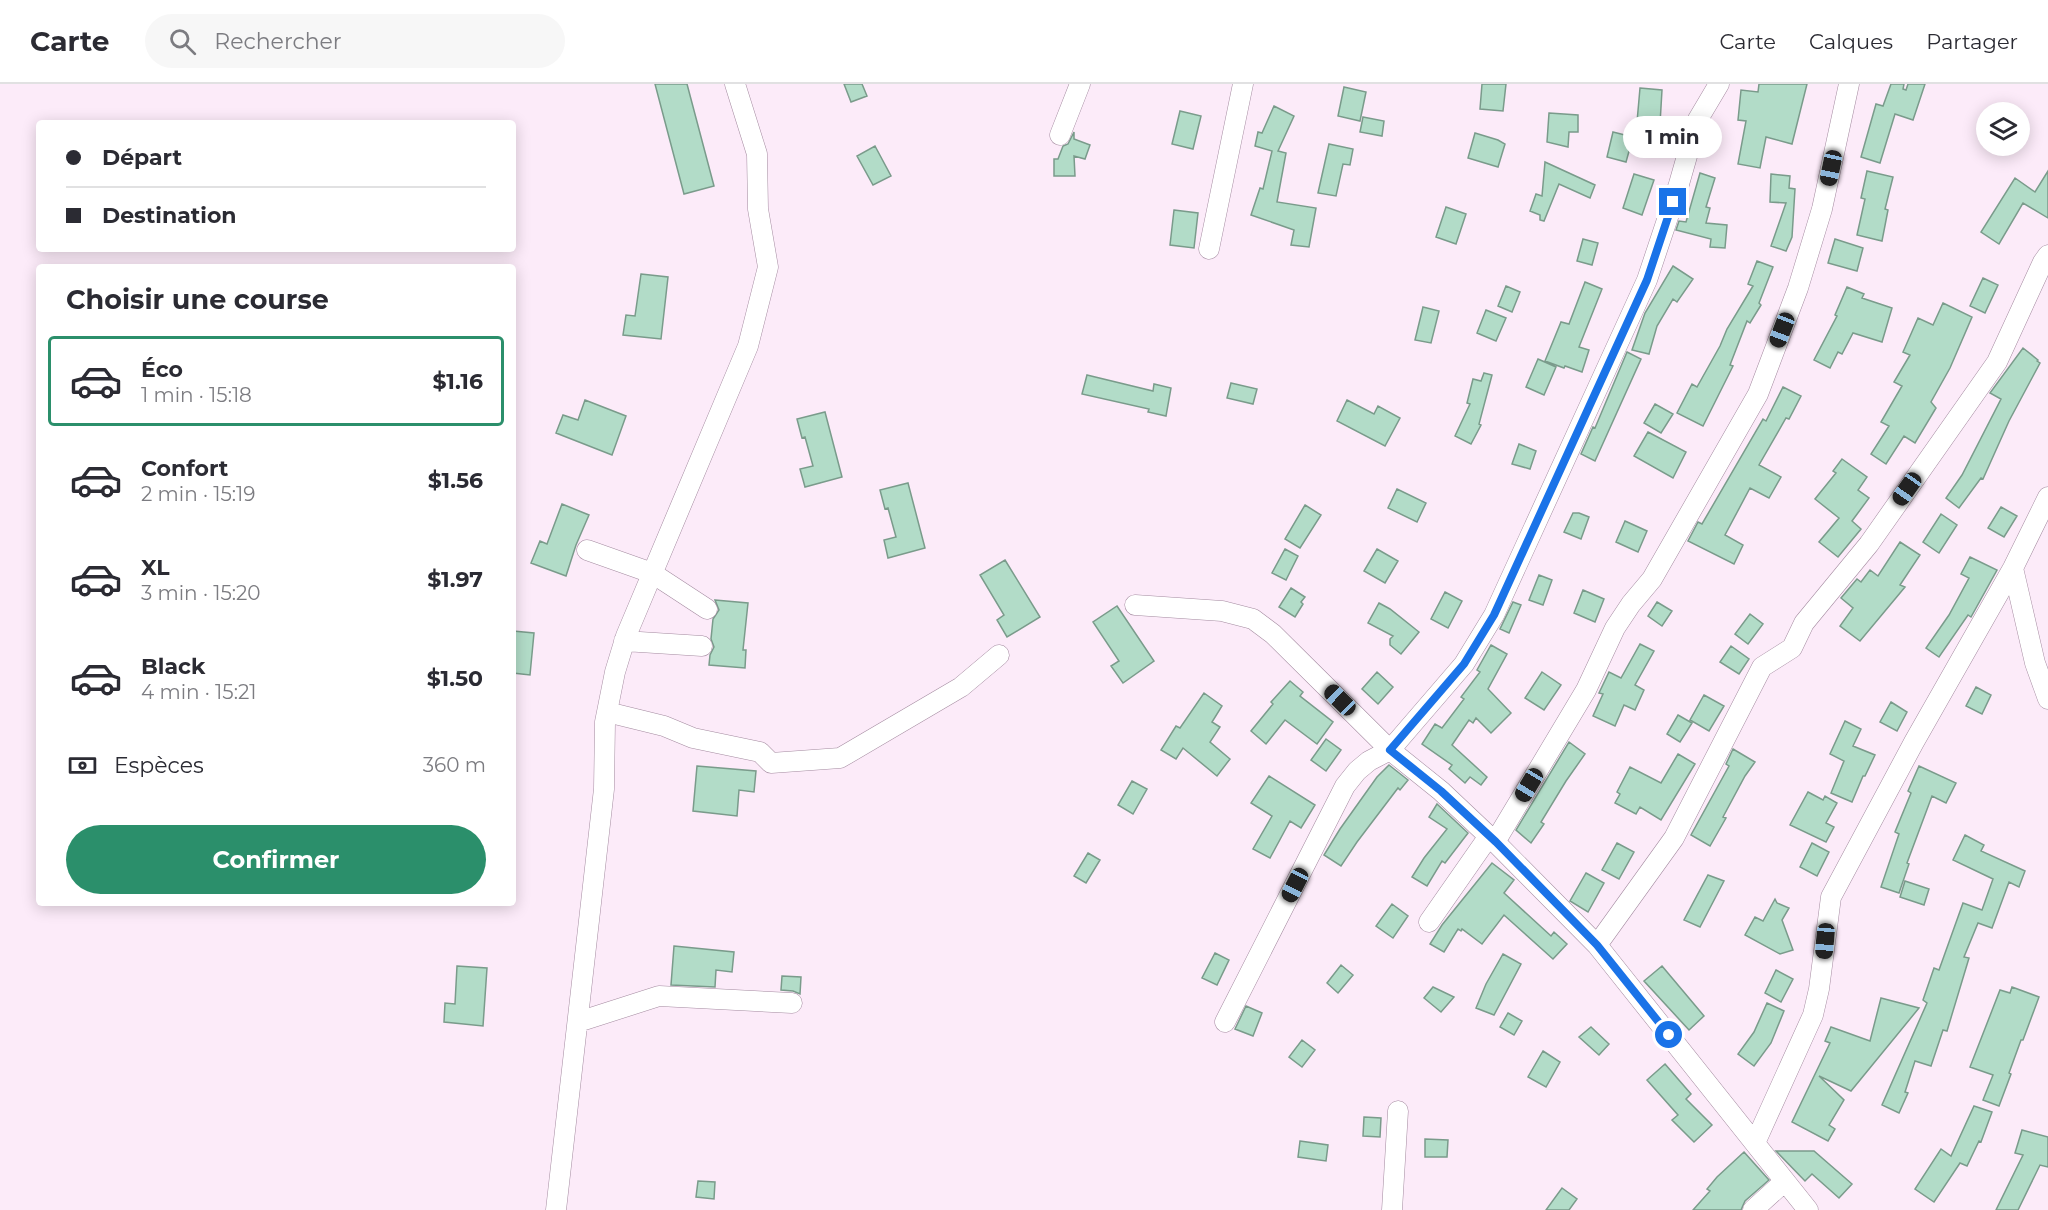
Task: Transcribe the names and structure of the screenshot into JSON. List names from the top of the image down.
{
  "page": {
    "header": "Carte",
    "search": "Rechercher",
    "nav": ["Carte", "Calques", "Partager"],
    "bubble": "1 min",
    "banner": ["Départ", "Destination"],
    "heading": "Choisir une course",
    "list": [
      {
        "name": "Éco",
        "note": "1 min · 15:18",
        "value": "$1.16"
      },
      {
        "name": "Confort",
        "note": "2 min · 15:19",
        "value": "$1.56"
      },
      {
        "name": "XL",
        "note": "3 min · 15:20",
        "value": "$1.97"
      },
      {
        "name": "Black",
        "note": "4 min · 15:21",
        "value": "$1.50"
      }
    ],
    "pay": ["Espèces", "360 m"],
    "buttons": "Confirmer"
  }
}
